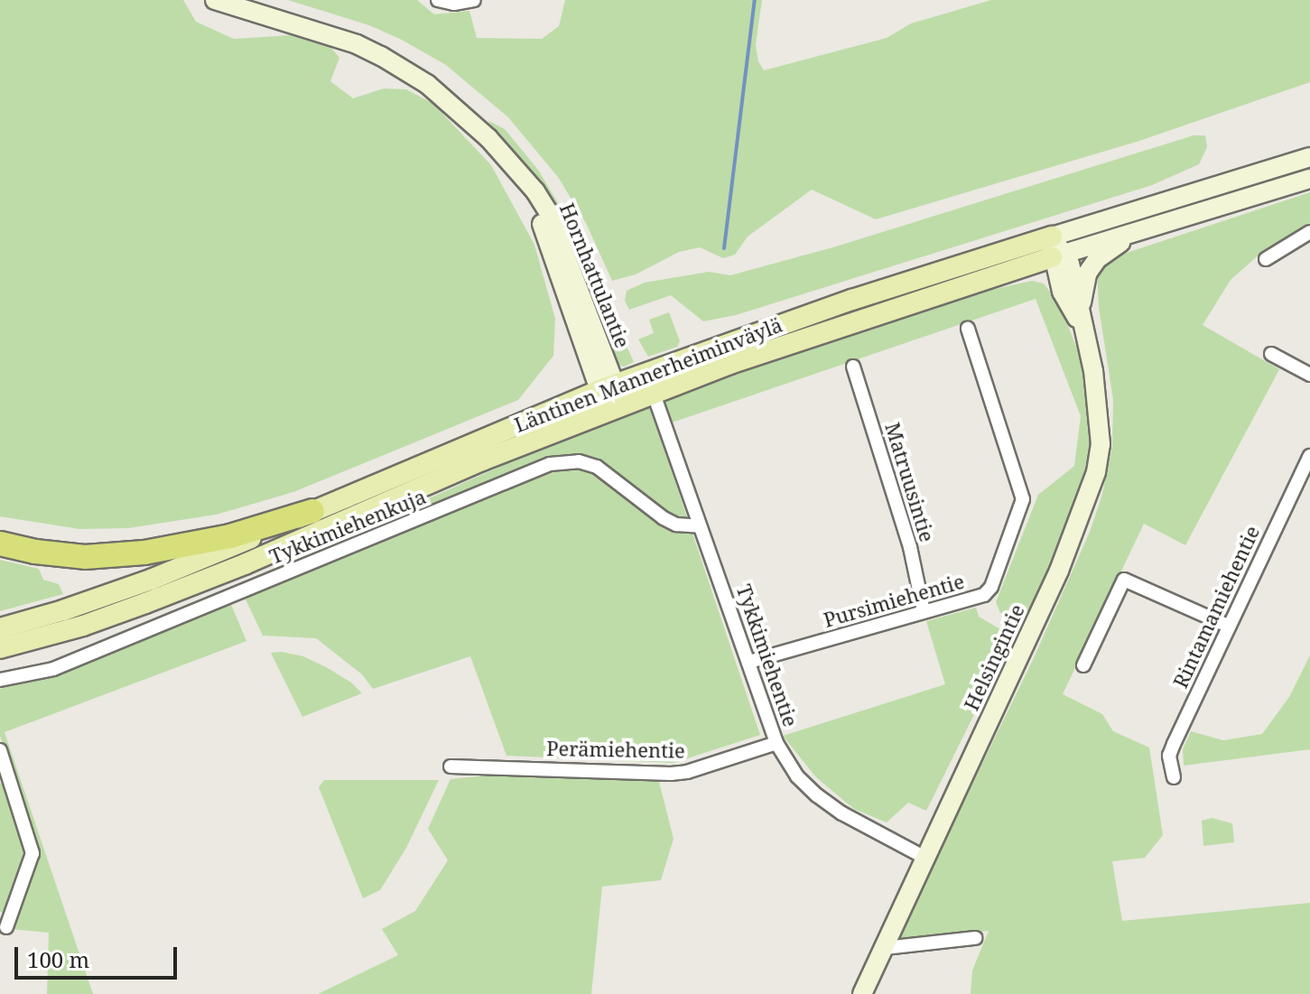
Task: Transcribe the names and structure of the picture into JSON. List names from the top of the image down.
{
  "streets": {
    "main road": ["Hornhattulantie", "Läntinen Mannerheiminväylä", "Helsingintie"],
    "street": [
      "Matruusintie",
      "Tykkimiehenkuja",
      "Pursimiehentie",
      "Rintamamiehentie",
      "Tykkimiehentie",
      "Perämiehentie"
    ]
  },
  "crossings": [
    ["Hornhattulantie", "Läntinen Mannerheiminväylä"],
    ["Läntinen Mannerheiminväylä", "Helsingintie"],
    ["Matruusintie", "Pursimiehentie"],
    ["Tykkimiehenkuja", "Tykkimiehentie"],
    ["Pursimiehentie", "Tykkimiehentie"],
    ["Tykkimiehentie", "Helsingintie"],
    ["Tykkimiehentie", "Perämiehentie"]
  ],
  "scale_bar": "100 m"
}
